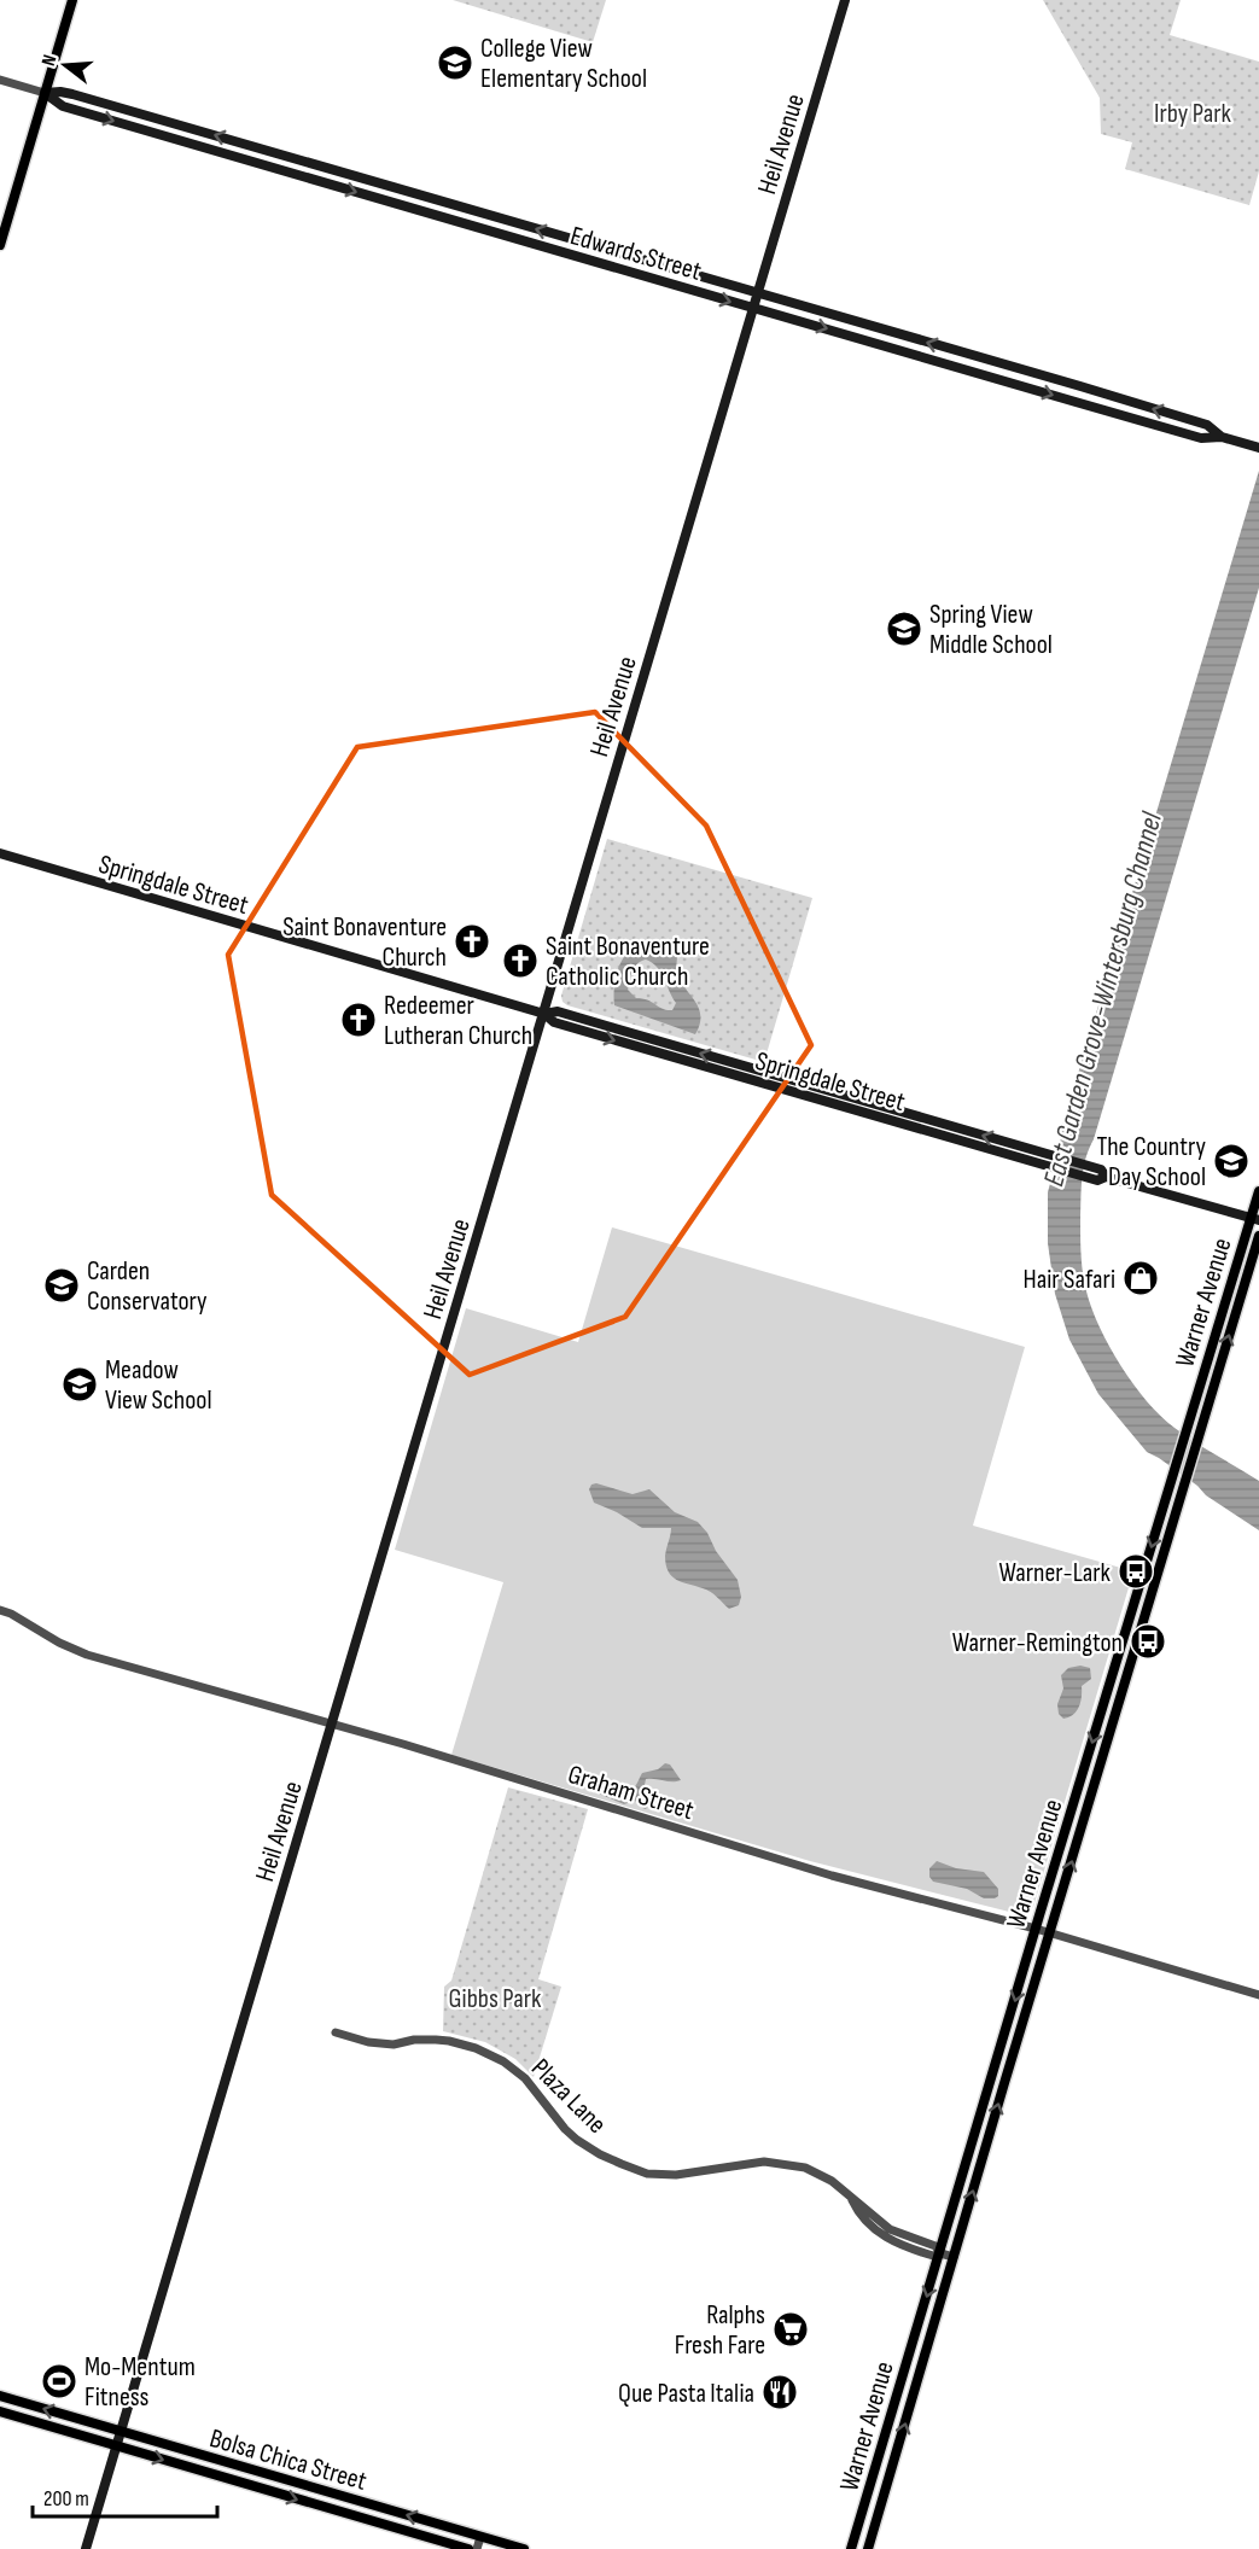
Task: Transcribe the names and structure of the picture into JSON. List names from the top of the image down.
{
  "streets": {
    "main road": [
      "Heil Avenue",
      "Edwards Street",
      "Springdale Street",
      "Warner Avenue",
      "Bolsa Chica Street"
    ],
    "street": ["Graham Street", "Plaza Lane"]
  },
  "crossings": [
    ["Heil Avenue", "Edwards Street"],
    ["Heil Avenue", "Springdale Street"],
    ["Heil Avenue", "Graham Street"],
    ["Heil Avenue", "Bolsa Chica Street"],
    ["Springdale Street", "Warner Avenue"],
    ["Warner Avenue", "Graham Street"],
    ["Warner Avenue", "Plaza Lane"]
  ],
  "water": ["East Garden Grove-Wintersburg Channel"],
  "parks": ["Irby Park", "Gibbs Park"],
  "places": {
    "school or university": [
      "College View Elementary School",
      "Spring View Middle School",
      "The Country Day School",
      "Carden Conservatory",
      "Meadow View School"
    ],
    "church": ["Saint Bonaventure Church", "Saint Bonaventure Catholic Church", "Redeemer Lutheran Church"],
    "shop": ["Hair Safari"],
    "bus stop": ["Warner-Lark", "Warner-Remington"],
    "supermarket": ["Ralphs Fresh Fare"],
    "sports": ["Mo-Mentum Fitness"],
    "restaurant": ["Que Pasta Italia"]
  },
  "scale_bar": "200 m",
  "north": "left"
}
